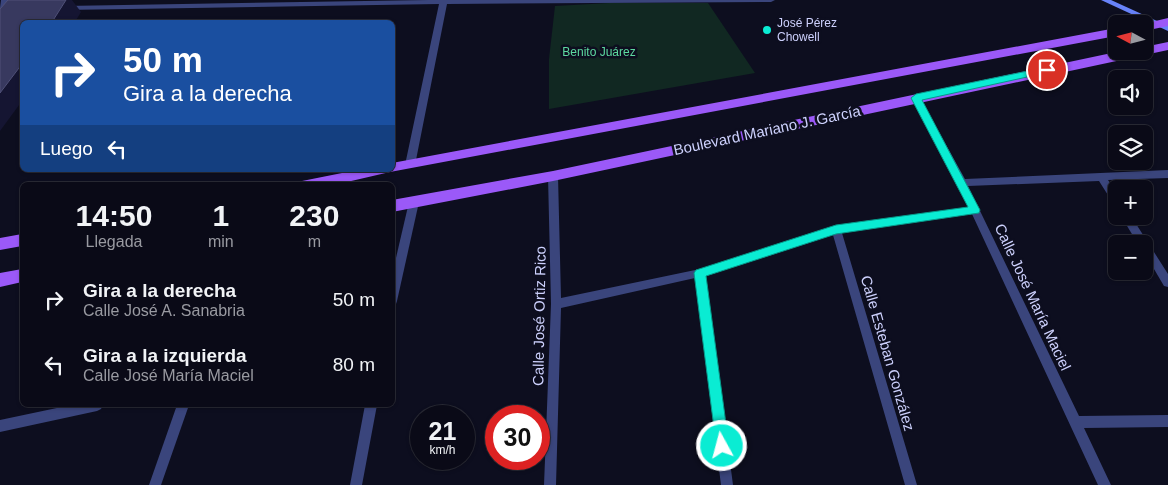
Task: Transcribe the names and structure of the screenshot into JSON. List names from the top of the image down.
{
  "streets": {
    "main road": ["Boulevard Mariano J. García"],
    "street": ["Calle José María Maciel", "Calle José Ortiz Rico", "Calle Esteban González"]
  },
  "crossings": [
    ["Boulevard Mariano J. García", "Calle José María Maciel"],
    ["Boulevard Mariano J. García", "Calle José Ortiz Rico"]
  ],
  "parks": ["Benito Juárez"],
  "places": ["José Pérez Chowell"],
  "north": "left",
  "page": {
    "map_buttons": ["+", "−"],
    "turn": ["50 m", "Gira a la derecha"],
    "then": "Luego",
    "eta": [
      "14:50",
      "Llegada",
      "1",
      "min",
      "230",
      "m"
    ],
    "list": [
      {
        "name": "Gira a la derecha",
        "note": "Calle José A. Sanabria",
        "value": "50 m"
      },
      {
        "name": "Gira a la izquierda",
        "note": "Calle José María Maciel",
        "value": "80 m"
      }
    ],
    "speed": "21 km/h",
    "limit": "30"
  }
}
